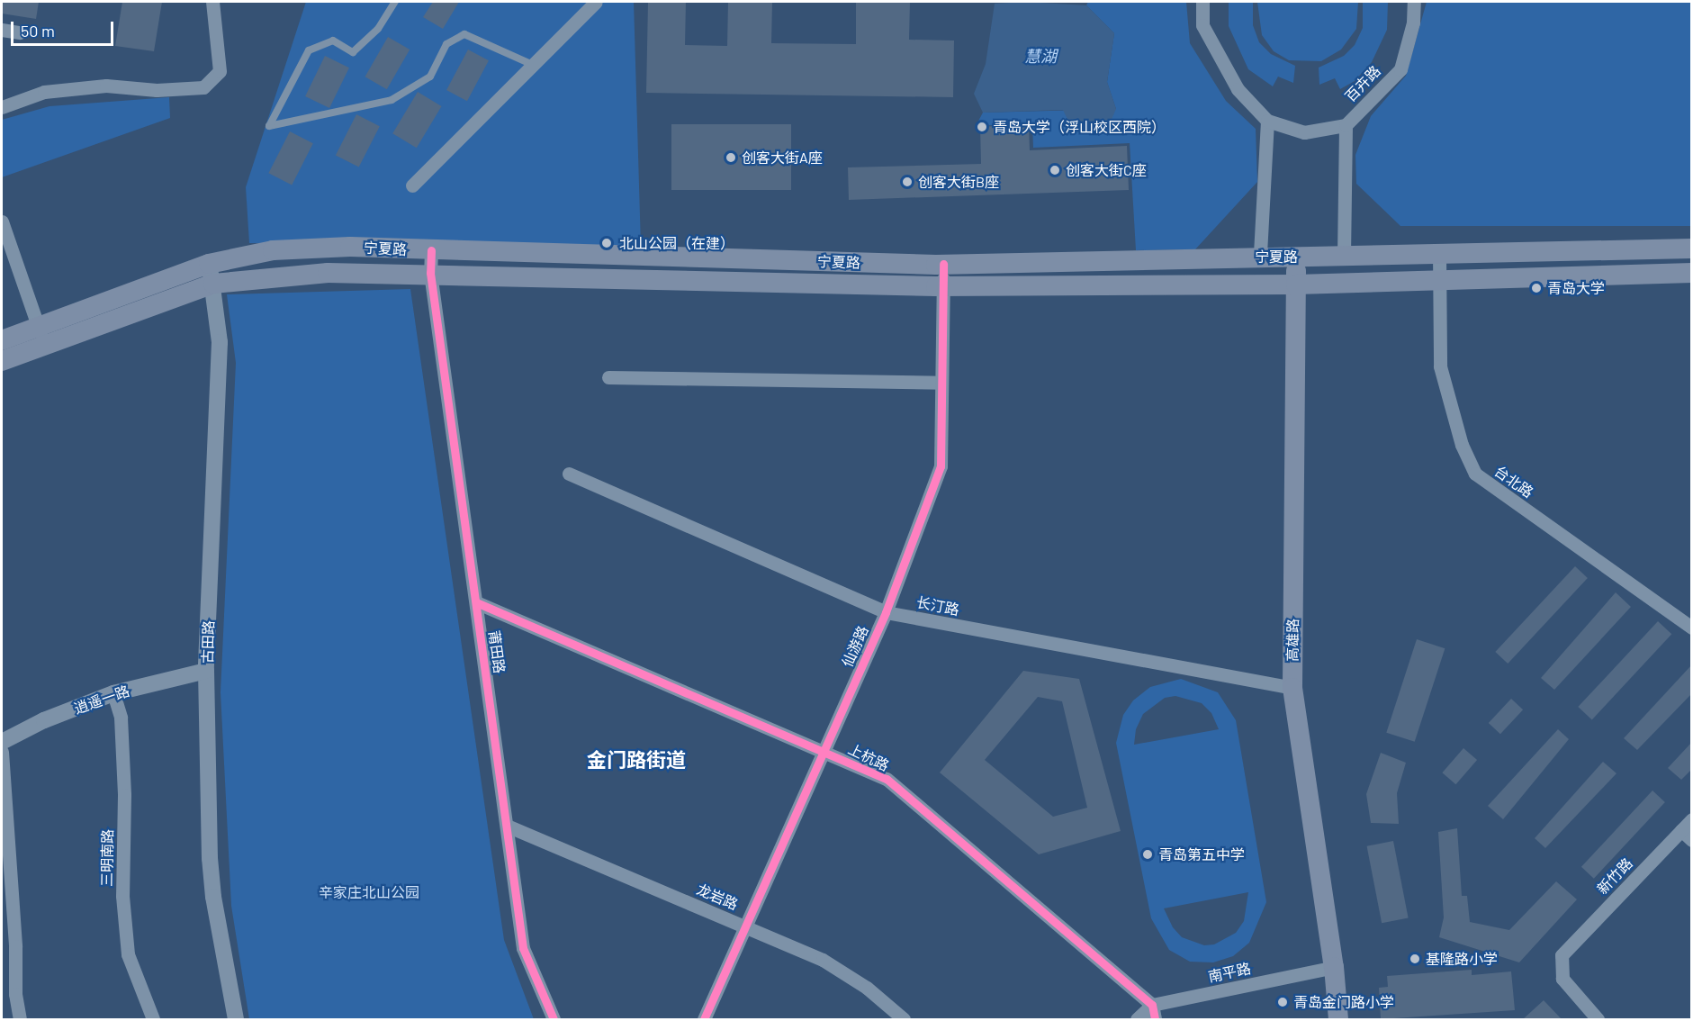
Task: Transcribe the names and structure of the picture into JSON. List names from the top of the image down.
{
  "streets": {
    "main road": ["宁夏路", "高雄路"],
    "street": [
      "百卉路",
      "台北路",
      "长汀路",
      "古田路",
      "仙游路",
      "莆田路",
      "逍遥一路",
      "上杭路",
      "三明南路",
      "新竹路",
      "龙岩路",
      "南平路"
    ]
  },
  "crossings": [
    ["百卉路", "宁夏路"],
    ["宁夏路", "台北路"],
    ["宁夏路", "高雄路"],
    ["宁夏路", "古田路"],
    ["宁夏路", "仙游路"],
    ["宁夏路", "莆田路"],
    ["长汀路", "高雄路"],
    ["长汀路", "仙游路"],
    ["高雄路", "南平路"],
    ["古田路", "逍遥一路"],
    ["仙游路", "上杭路"],
    ["仙游路", "龙岩路"],
    ["莆田路", "上杭路"],
    ["莆田路", "龙岩路"],
    ["逍遥一路", "三明南路"],
    ["上杭路", "南平路"]
  ],
  "districts": ["金门路街道"],
  "water": ["慧湖"],
  "parks": ["辛家庄北山公园"],
  "places": [
    "青岛大学（浮山校区西院）",
    "创客大街A座",
    "创客大街C座",
    "创客大街B座",
    "北山公园（在建）",
    "青岛大学",
    "青岛第五中学",
    "基隆路小学",
    "青岛金门路小学"
  ],
  "scale_bar": "50 m"
}
